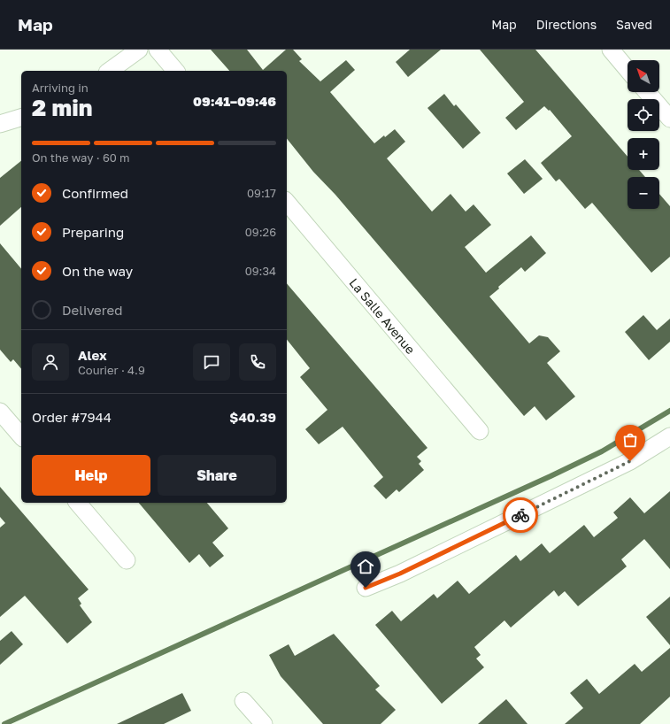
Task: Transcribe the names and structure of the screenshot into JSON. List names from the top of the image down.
{
  "streets": {
    "street": ["La Salle Avenue"]
  },
  "north": "top left",
  "page": {
    "header": "Map",
    "nav": ["Map", "Directions", "Saved"],
    "map_buttons": ["+", "−"],
    "heading": ["2 min", "Arriving in", "09:41–09:46"],
    "panel": [
      "Alex",
      "Courier · 4.9",
      "Order #7944",
      "$40.39"
    ],
    "bar": "On the way · 60 m",
    "list": [
      ["Confirmed", "09:17"],
      ["Preparing", "09:26"],
      ["On the way", "09:34"],
      "Delivered"
    ],
    "buttons": ["Help", "Share"]
  }
}
